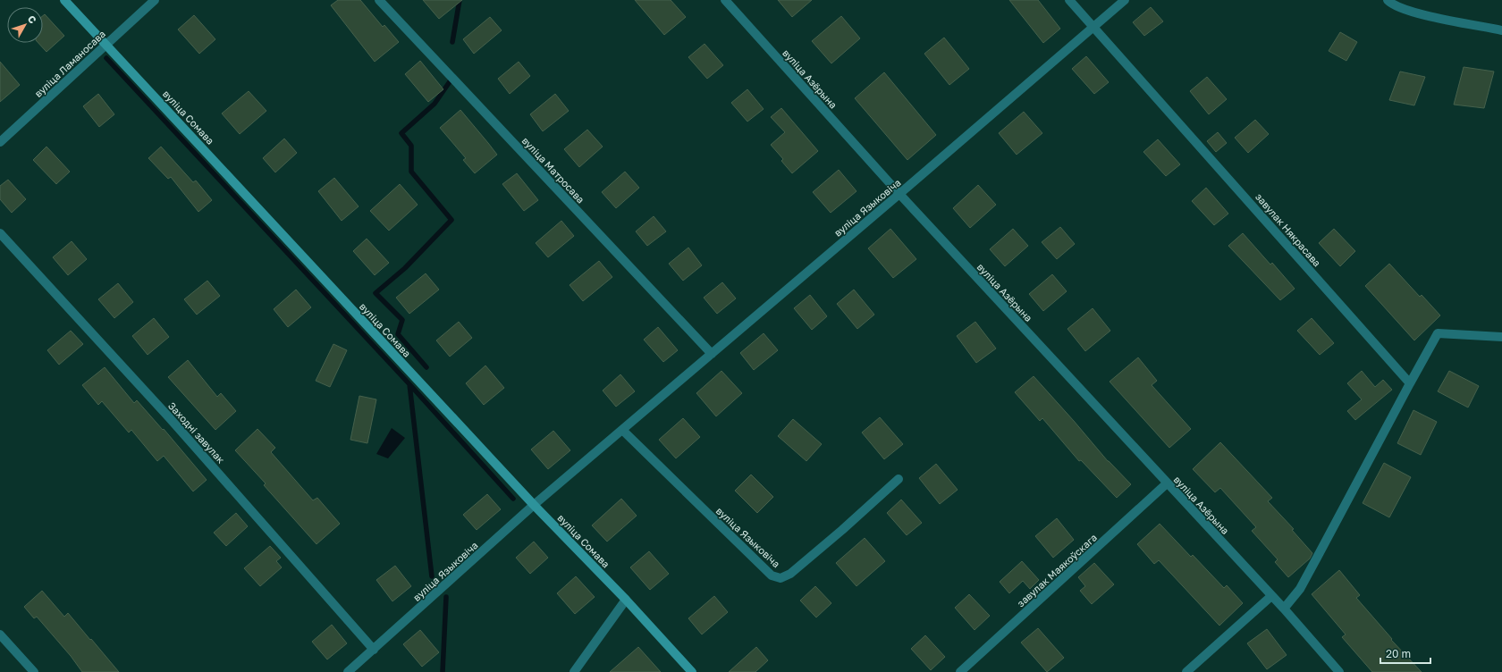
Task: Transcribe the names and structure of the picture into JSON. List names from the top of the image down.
{
  "streets": {
    "street": [
      "вуліца Ламаносава",
      "вуліца Азёрына",
      "вуліца Сомава",
      "вуліца Матросава",
      "вуліца Языковіча",
      "завулак Някрасава",
      "Заходні завулак",
      "завулак Маякоўскага"
    ]
  },
  "crossings": [
    ["вуліца Ламаносава", "вуліца Сомава"],
    ["вуліца Азёрына", "вуліца Языковіча"],
    ["вуліца Азёрына", "завулак Маякоўскага"],
    ["вуліца Сомава", "вуліца Языковіча"],
    ["вуліца Матросава", "вуліца Языковіча"],
    ["вуліца Языковіча", "завулак Някрасава"],
    ["вуліца Языковіча", "Заходні завулак"]
  ],
  "scale_bar": "20 m",
  "north": "top right"
}
